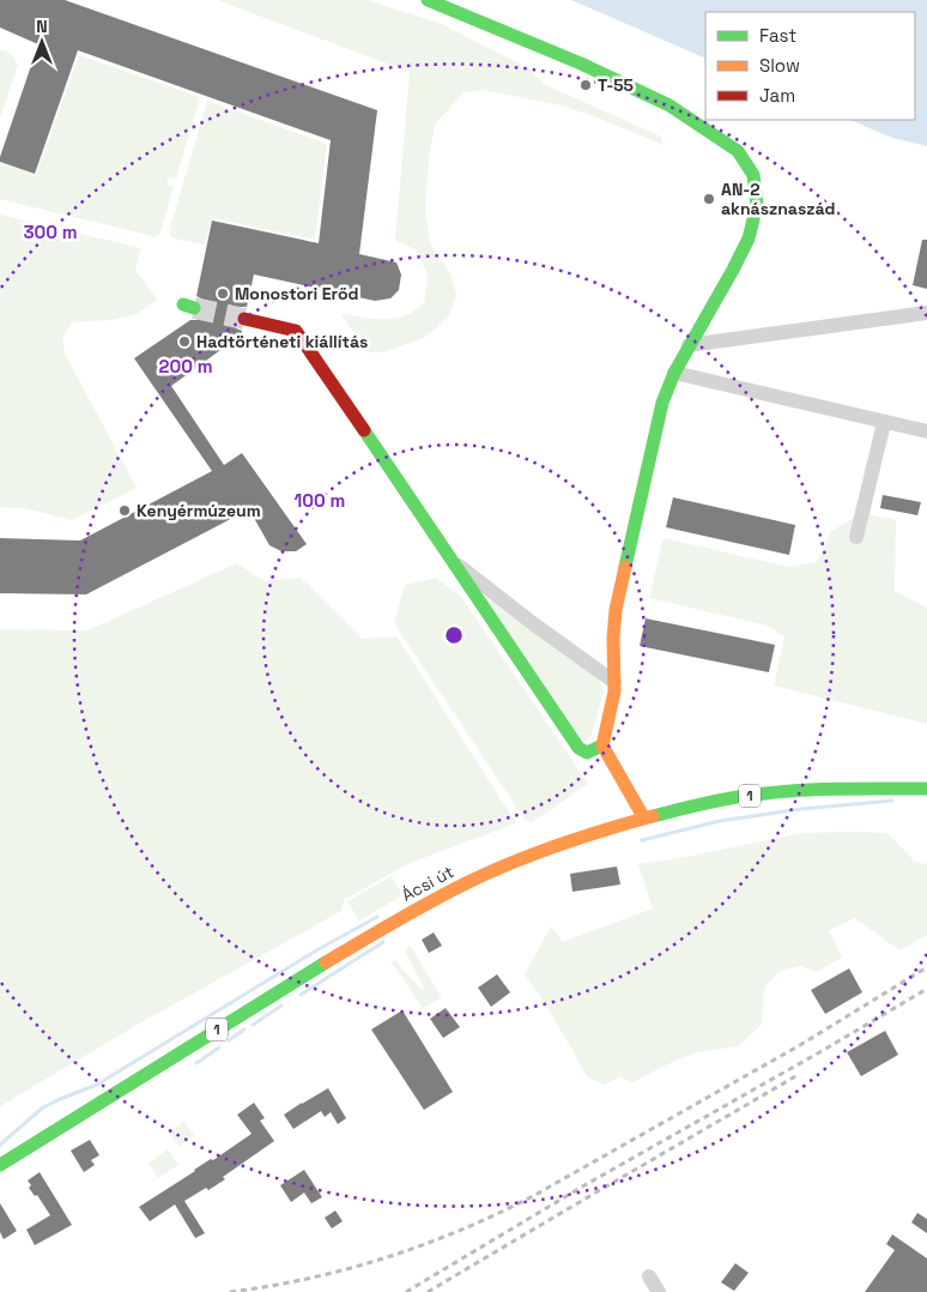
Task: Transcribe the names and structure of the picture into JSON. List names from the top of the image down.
{
  "streets": {
    "street": ["1", "Ácsi út"]
  },
  "places": [
    "T-55",
    "AN-2 aknásznaszád",
    "Monostori Erőd",
    "Hadtörténeti kiállítás",
    "Kenyérmúzeum"
  ],
  "legend": ["Fast", "Slow", "Jam"],
  "north": "top",
  "rings": ["300 m", "200 m", "100 m"]
}
